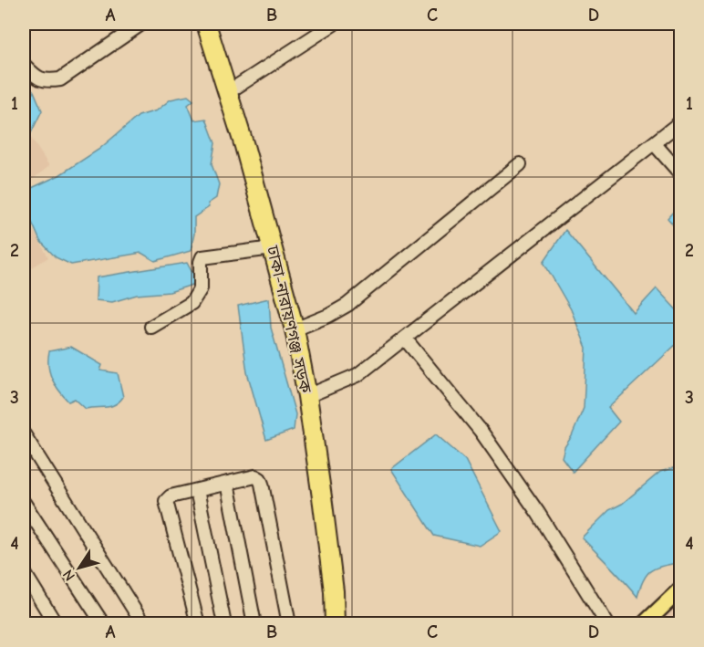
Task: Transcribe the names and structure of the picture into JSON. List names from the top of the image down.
{
  "streets": {
    "highway": ["ঢাকা-নারায়ণগঞ্জ সড়ক"]
  },
  "north": "bottom left",
  "grid": {
    "columns": [
      "A",
      "B",
      "C",
      "D"
    ],
    "rows": [
      "1",
      "2",
      "3",
      "4"
    ]
  }
}
